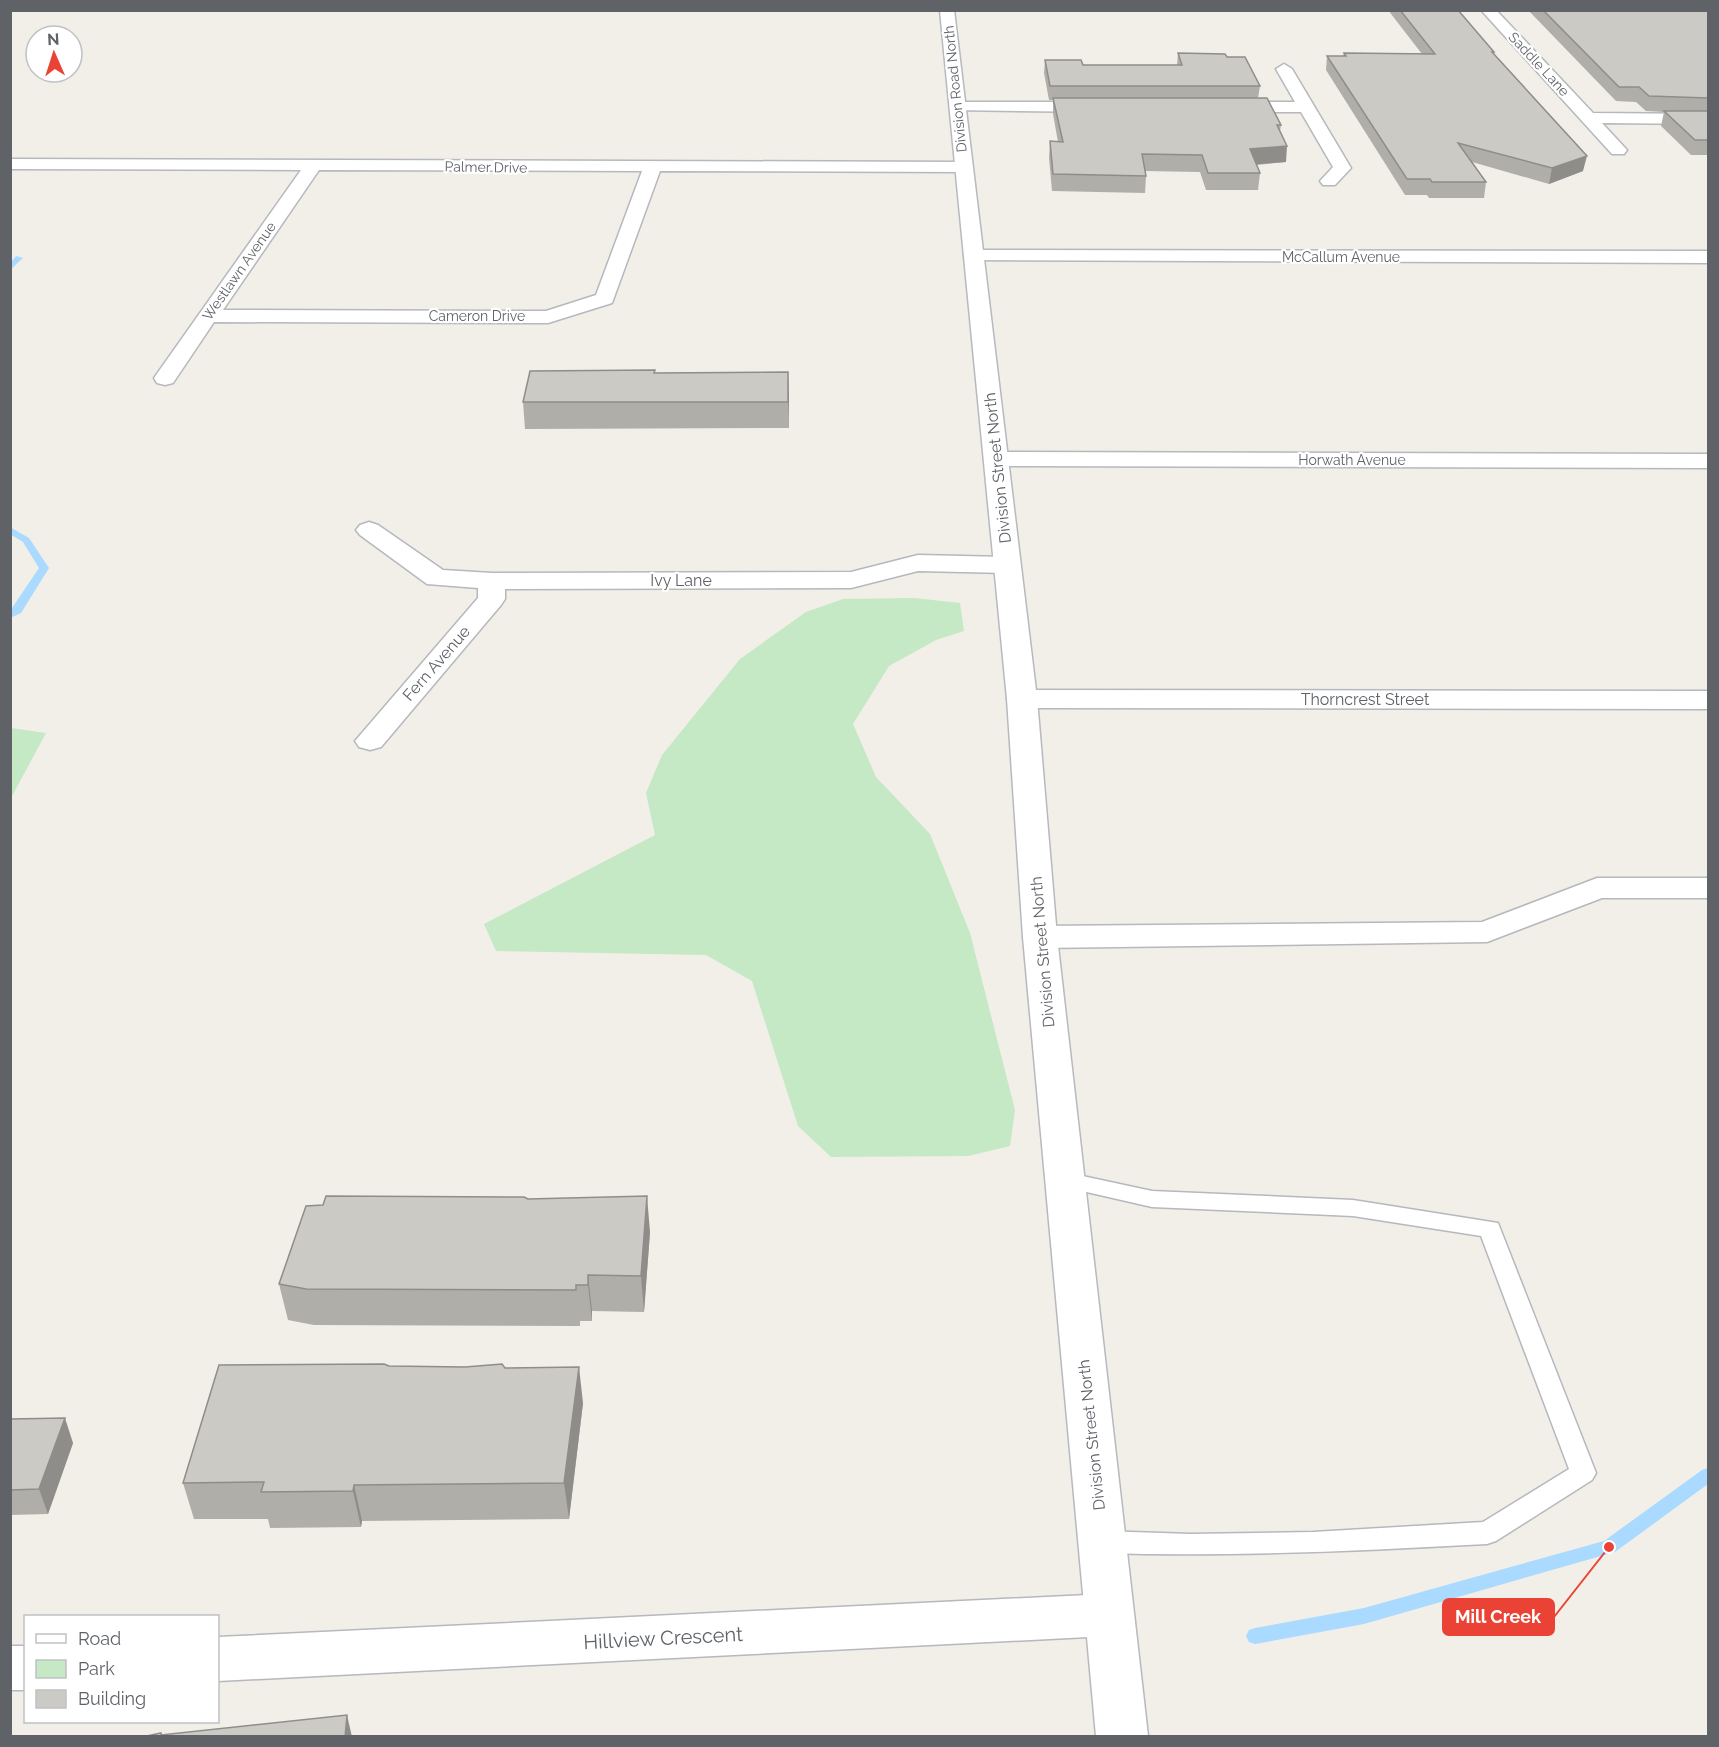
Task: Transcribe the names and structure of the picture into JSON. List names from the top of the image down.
{
  "streets": {
    "street": [
      "Saddle Lane",
      "Division Road North",
      "Palmer Drive",
      "McCallum Avenue",
      "Westlawn Avenue",
      "Cameron Drive",
      "Horwath Avenue",
      "Division Street North",
      "Ivy Lane",
      "Fern Avenue",
      "Thorncrest Street",
      "Hillview Crescent"
    ]
  },
  "crossings": [
    ["Division Road North", "Palmer Drive"],
    ["Division Road North", "Division Street North"],
    ["Palmer Drive", "Westlawn Avenue"],
    ["Palmer Drive", "Cameron Drive"],
    ["Palmer Drive", "Division Street North"],
    ["McCallum Avenue", "Division Street North"],
    ["Westlawn Avenue", "Cameron Drive"],
    ["Horwath Avenue", "Division Street North"],
    ["Division Street North", "Ivy Lane"],
    ["Division Street North", "Thorncrest Street"],
    ["Division Street North", "Hillview Crescent"],
    ["Ivy Lane", "Fern Avenue"]
  ],
  "places": ["Mill Creek"],
  "legend": ["Road", "Park", "Building"],
  "north": "top"
}
